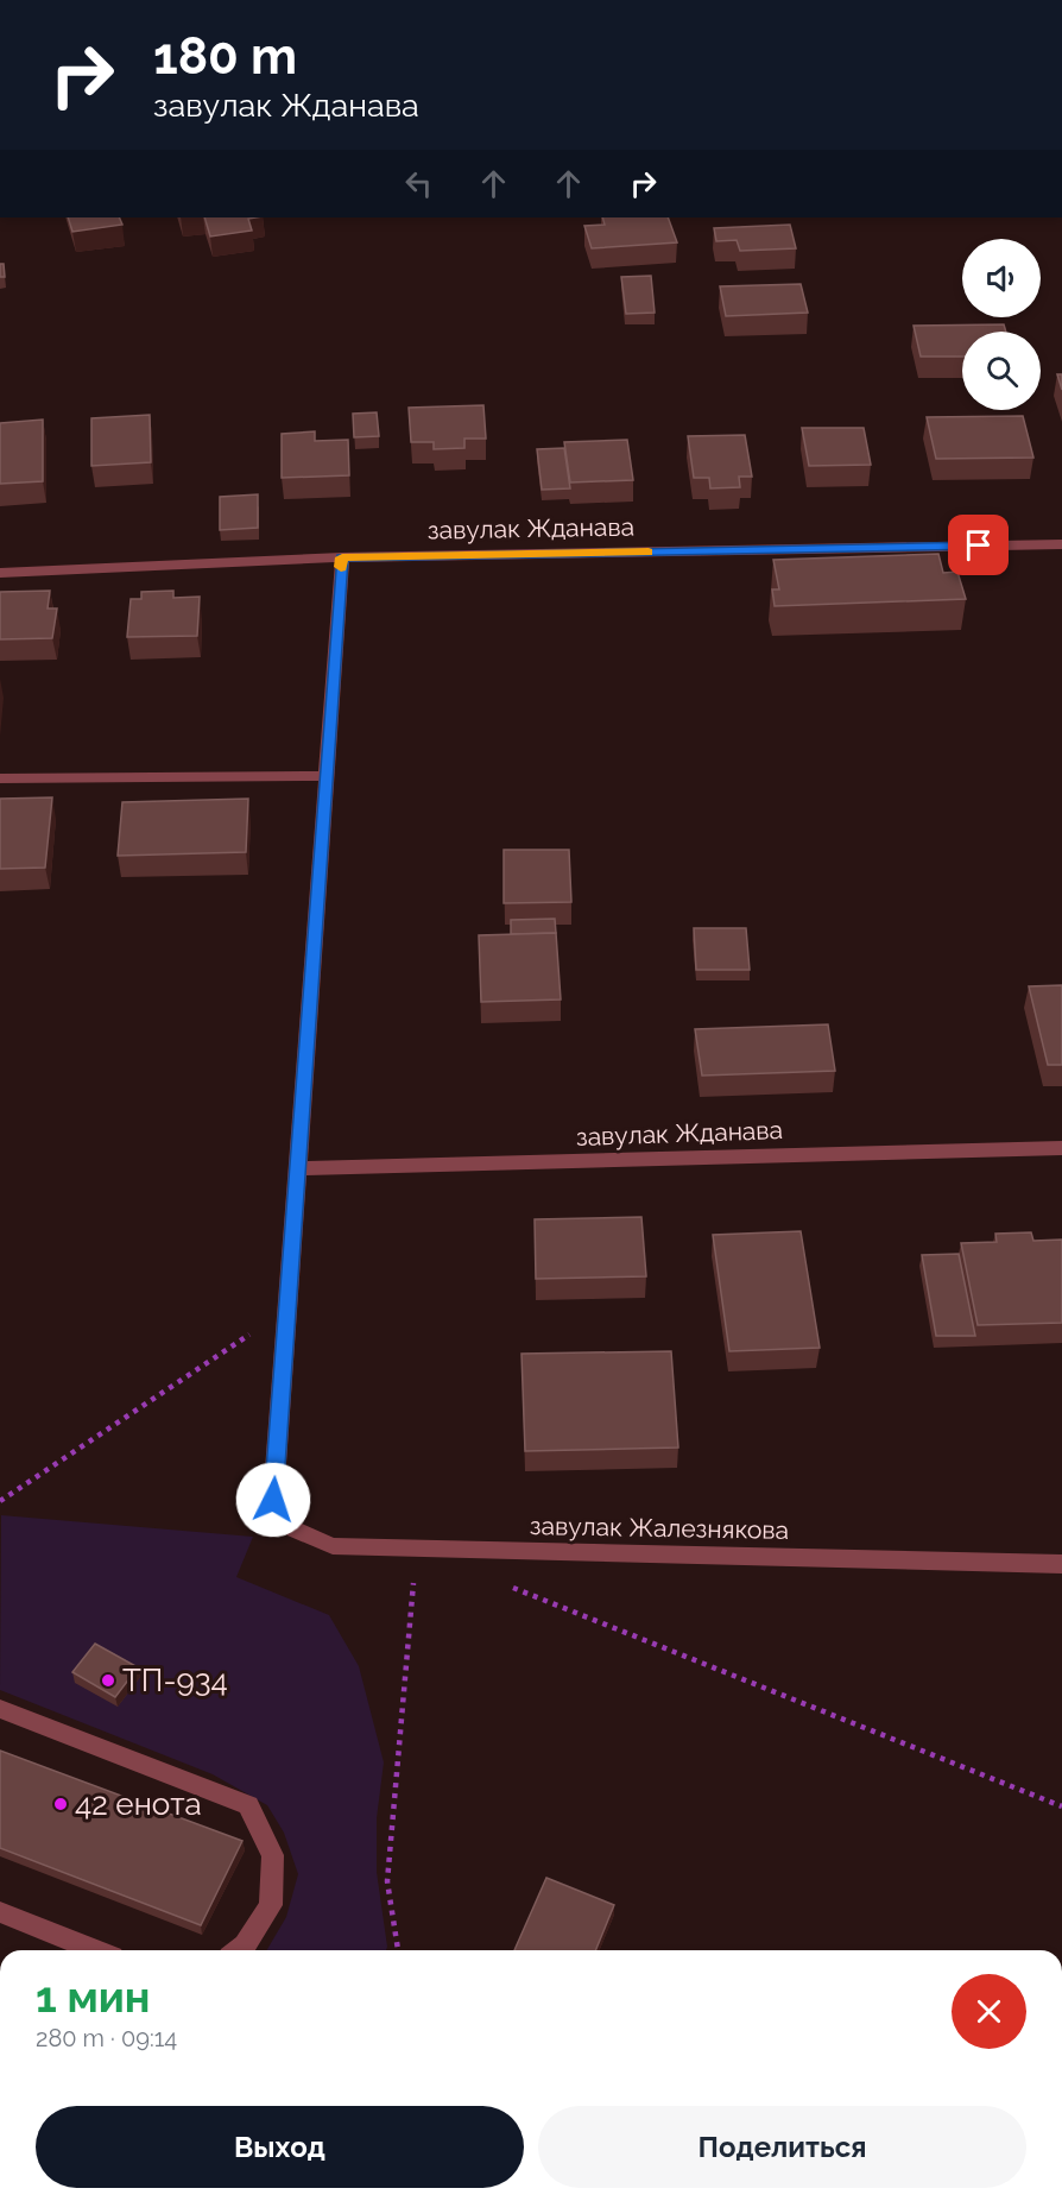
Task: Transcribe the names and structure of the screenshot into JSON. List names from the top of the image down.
{
  "streets": {
    "street": ["завулак Жданава", "завулак Жалезнякова"]
  },
  "places": ["ТП-934", "42 енота"],
  "page": {
    "turn": ["180 m", "завулак Жданава"],
    "heading": ["1 мин", "280 m · 09:14"],
    "buttons": ["Выход", "Поделиться"]
  }
}
